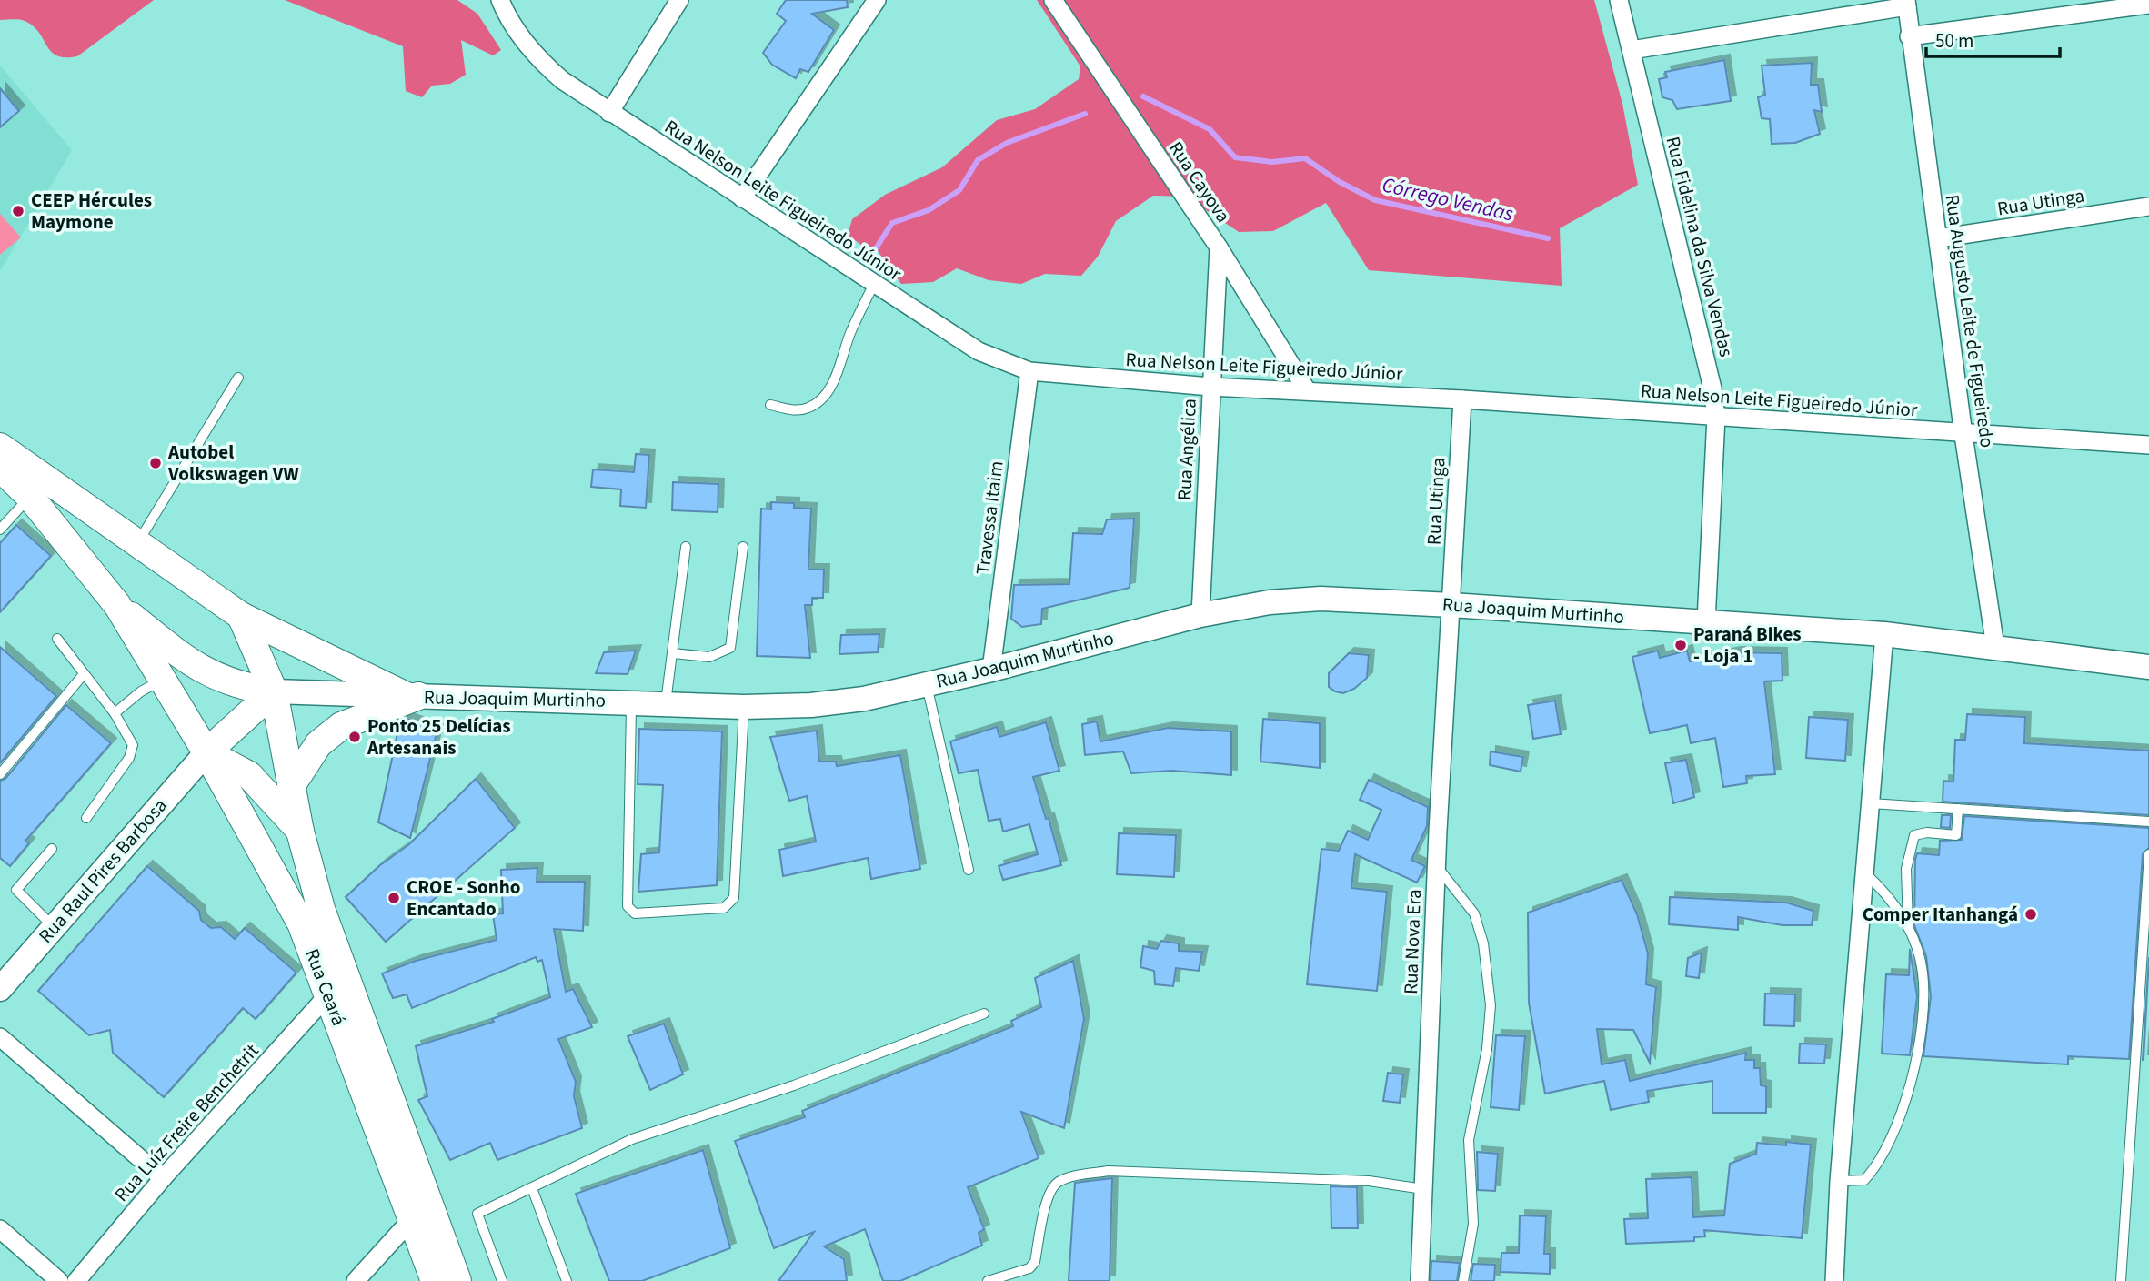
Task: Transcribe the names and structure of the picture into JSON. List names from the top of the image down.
{
  "streets": {
    "main road": ["Rua Joaquim Murtinho", "Rua Raul Pires Barbosa", "Rua Ceará"],
    "street": [
      "Rua Cayova",
      "Rua Nelson Leite Figueiredo Júnior",
      "Rua Utinga",
      "Rua Fidelina da Silva Vendas",
      "Rua Augusto Leite de Figueiredo",
      "Rua Angélica",
      "Travessa Itaim",
      "Rua Nova Era",
      "Rua Luíz Freire Benchetrit"
    ]
  },
  "crossings": [
    ["Rua Cayova", "Rua Nelson Leite Figueiredo Júnior"],
    ["Rua Cayova", "Rua Angélica"],
    ["Rua Nelson Leite Figueiredo Júnior", "Rua Utinga"],
    ["Rua Nelson Leite Figueiredo Júnior", "Rua Fidelina da Silva Vendas"],
    ["Rua Nelson Leite Figueiredo Júnior", "Rua Augusto Leite de Figueiredo"],
    ["Rua Nelson Leite Figueiredo Júnior", "Rua Angélica"],
    ["Rua Nelson Leite Figueiredo Júnior", "Travessa Itaim"],
    ["Rua Utinga", "Rua Augusto Leite de Figueiredo"],
    ["Rua Utinga", "Rua Joaquim Murtinho"],
    ["Rua Utinga", "Rua Nova Era"],
    ["Rua Fidelina da Silva Vendas", "Rua Joaquim Murtinho"],
    ["Rua Augusto Leite de Figueiredo", "Rua Joaquim Murtinho"],
    ["Rua Angélica", "Rua Joaquim Murtinho"],
    ["Travessa Itaim", "Rua Joaquim Murtinho"],
    ["Rua Joaquim Murtinho", "Rua Nova Era"],
    ["Rua Joaquim Murtinho", "Rua Ceará"],
    ["Rua Raul Pires Barbosa", "Rua Ceará"],
    ["Rua Ceará", "Rua Luíz Freire Benchetrit"]
  ],
  "water": ["Córrego Vendas"],
  "places": [
    "CEEP Hércules Maymone",
    "Autobel Volkswagen VW",
    "Paraná Bikes - Loja 1",
    "Ponto 25 Delícias Artesanais",
    "CROE - Sonho Encantado",
    "Comper Itanhangá"
  ],
  "scale_bar": "50 m"
}
